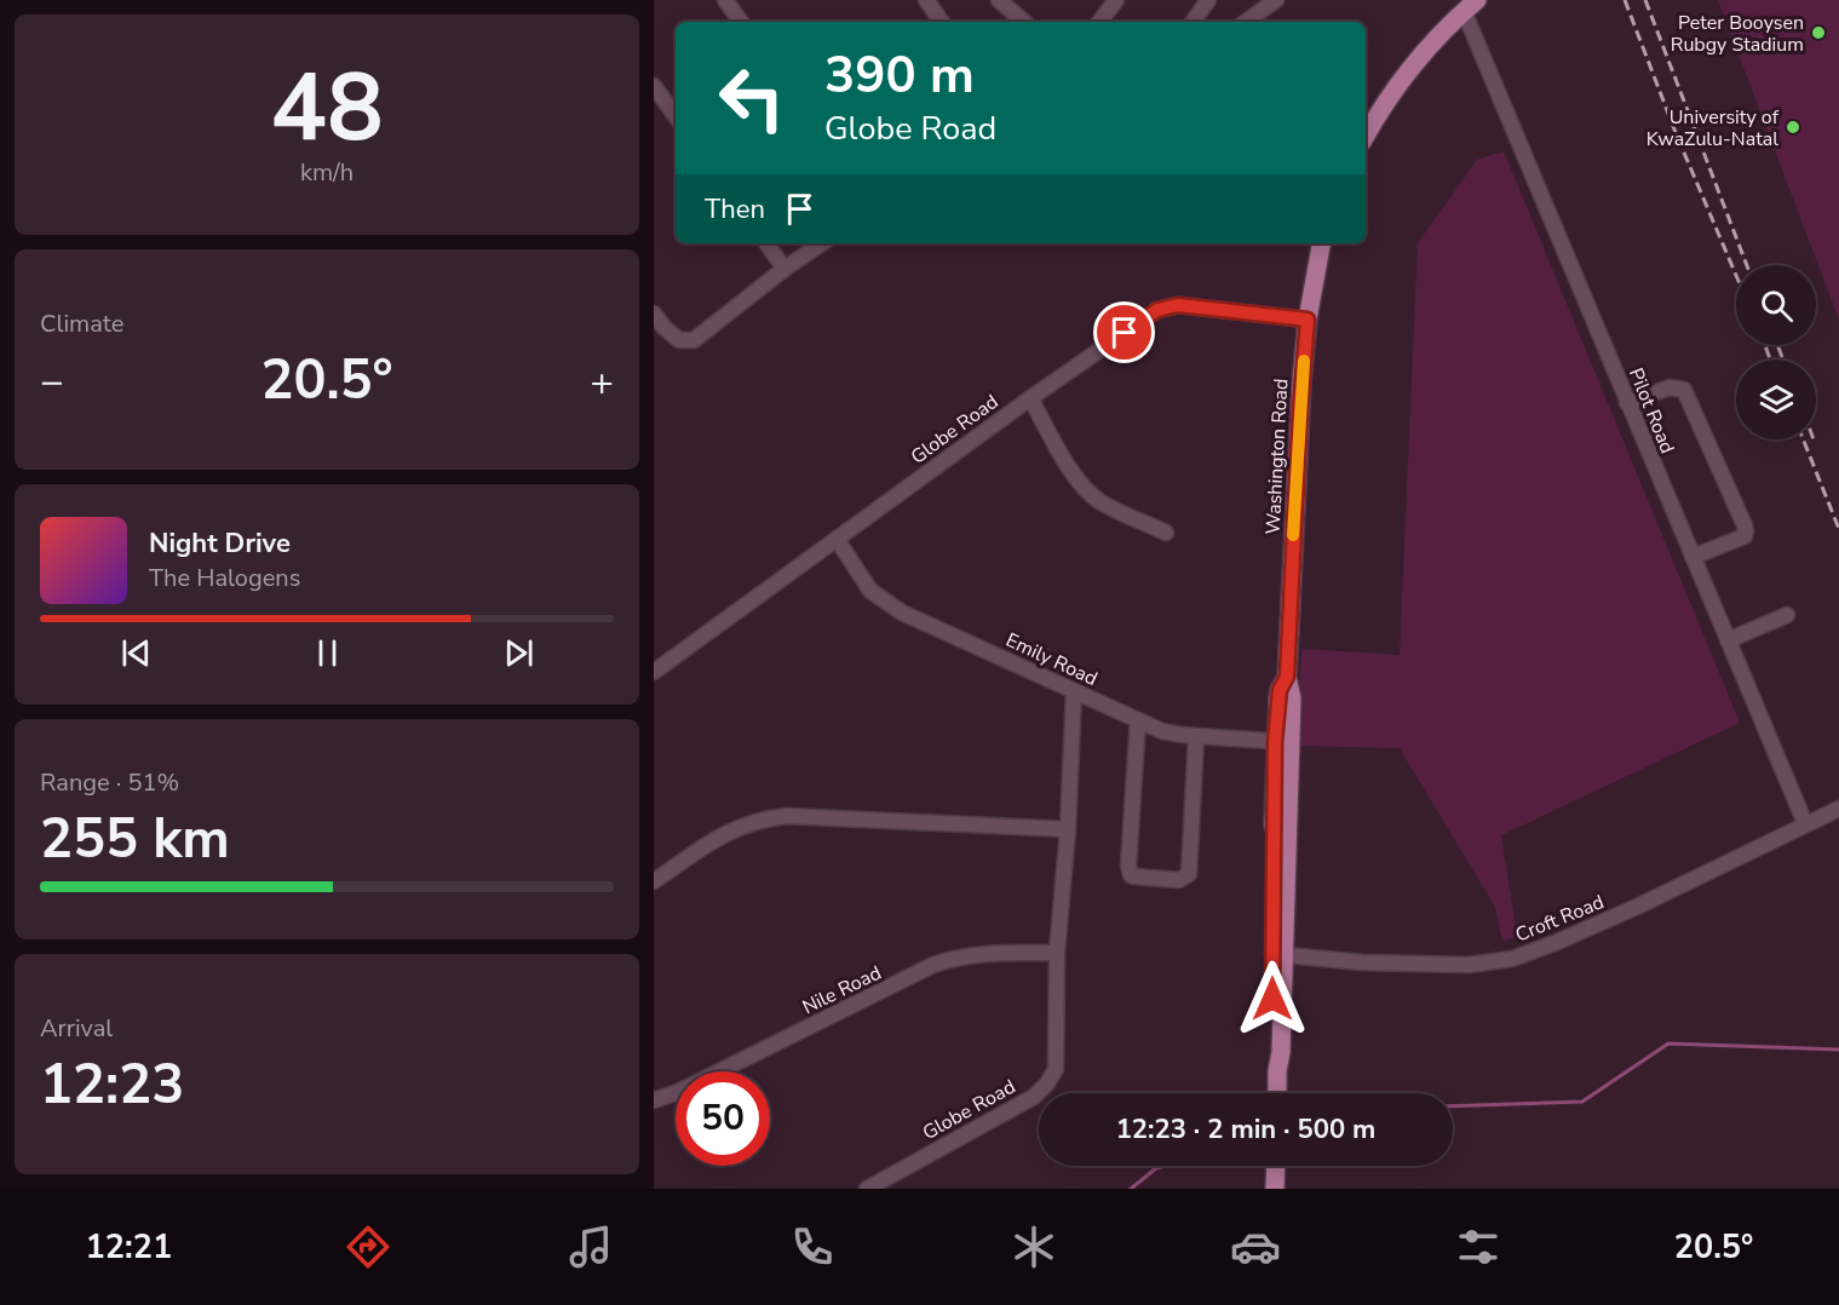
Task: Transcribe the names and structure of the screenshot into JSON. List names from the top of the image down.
{
  "streets": {
    "main road": ["Washington Road"],
    "street": [
      "Pilot Road",
      "Globe Road",
      "Emily Road",
      "Croft Road",
      "Nile Road"
    ]
  },
  "crossings": [
    ["Pilot Road", "Croft Road"],
    ["Globe Road", "Washington Road"],
    ["Globe Road", "Emily Road"],
    ["Globe Road", "Nile Road"],
    ["Washington Road", "Emily Road"],
    ["Washington Road", "Croft Road"]
  ],
  "places": ["Peter Booysen Rubgy Stadium", "University of KwaZulu-Natal"],
  "page": {
    "tile": [
      ["48", "km/h"],
      "Climate",
      ["Range · 51%", "255 km"],
      ["Arrival", "12:23"]
    ],
    "turn": ["390 m", "Globe Road"],
    "then": "Then",
    "heat": ["−", "20.5°", "+"],
    "song": ["Night Drive", "The Halogens"],
    "limit": "50",
    "trip": "12:23 · 2 min · 500 m",
    "tabs": ["12:21", "20.5°"]
  }
}
